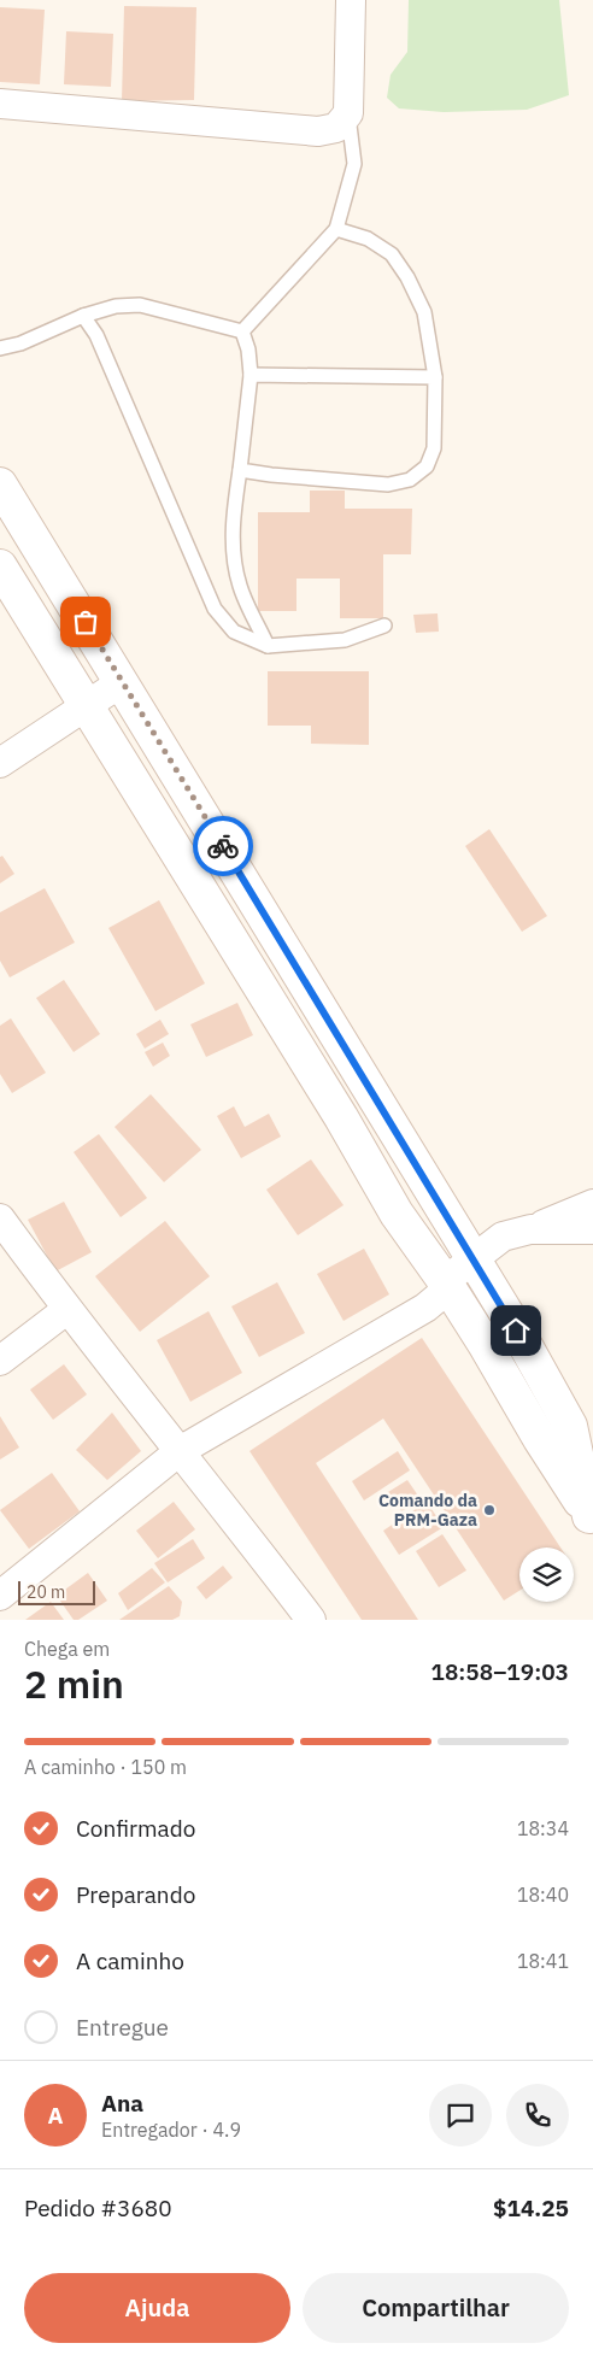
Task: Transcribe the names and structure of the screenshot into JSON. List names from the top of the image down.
{
  "places": ["Comando da PRM-Gaza"],
  "scale_bar": "20 m",
  "page": {
    "scale": "20 m",
    "heading": ["2 min", "Chega em", "18:58–19:03"],
    "panel": [
      "Ana",
      "Entregador · 4.9",
      "Pedido #3680",
      "$14.25"
    ],
    "bar": "A caminho · 150 m",
    "list": [
      ["Confirmado", "18:34"],
      ["Preparando", "18:40"],
      ["A caminho", "18:41"],
      "Entregue"
    ],
    "round": "A",
    "buttons": ["Ajuda", "Compartilhar"]
  }
}
